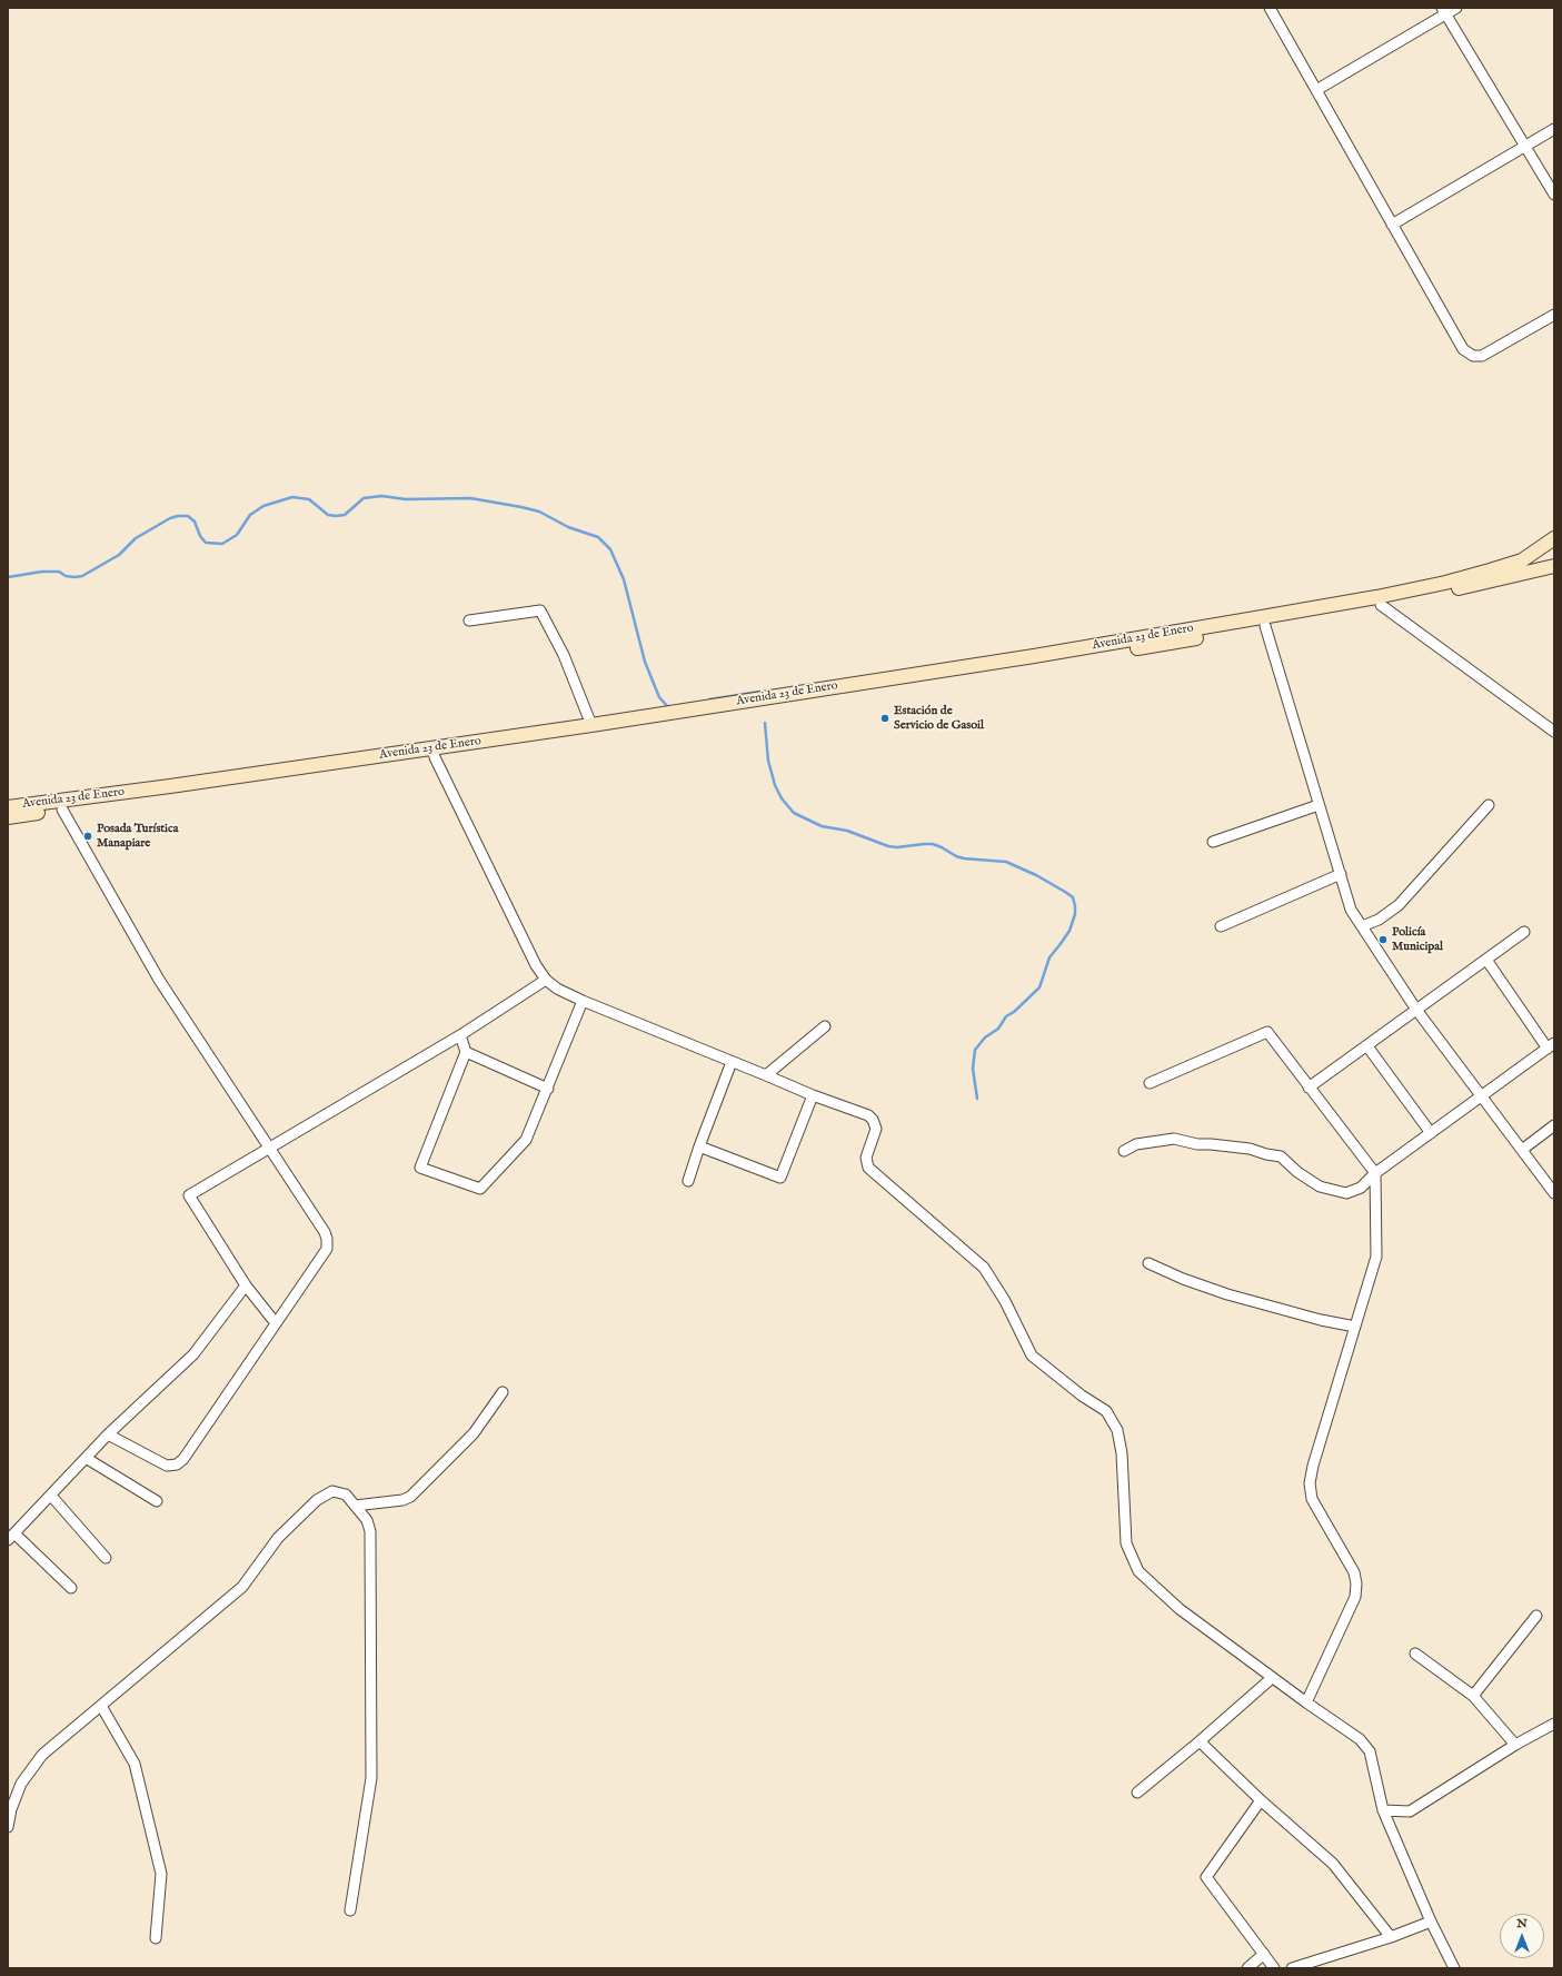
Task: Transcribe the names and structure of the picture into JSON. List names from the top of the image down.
{
  "streets": {
    "main road": ["Avenida 23 de Enero"]
  },
  "places": ["Estación de Servicio de Gasoil", "Posada Turística Manapiare", "Policía Municipal"],
  "north": "top"
}
